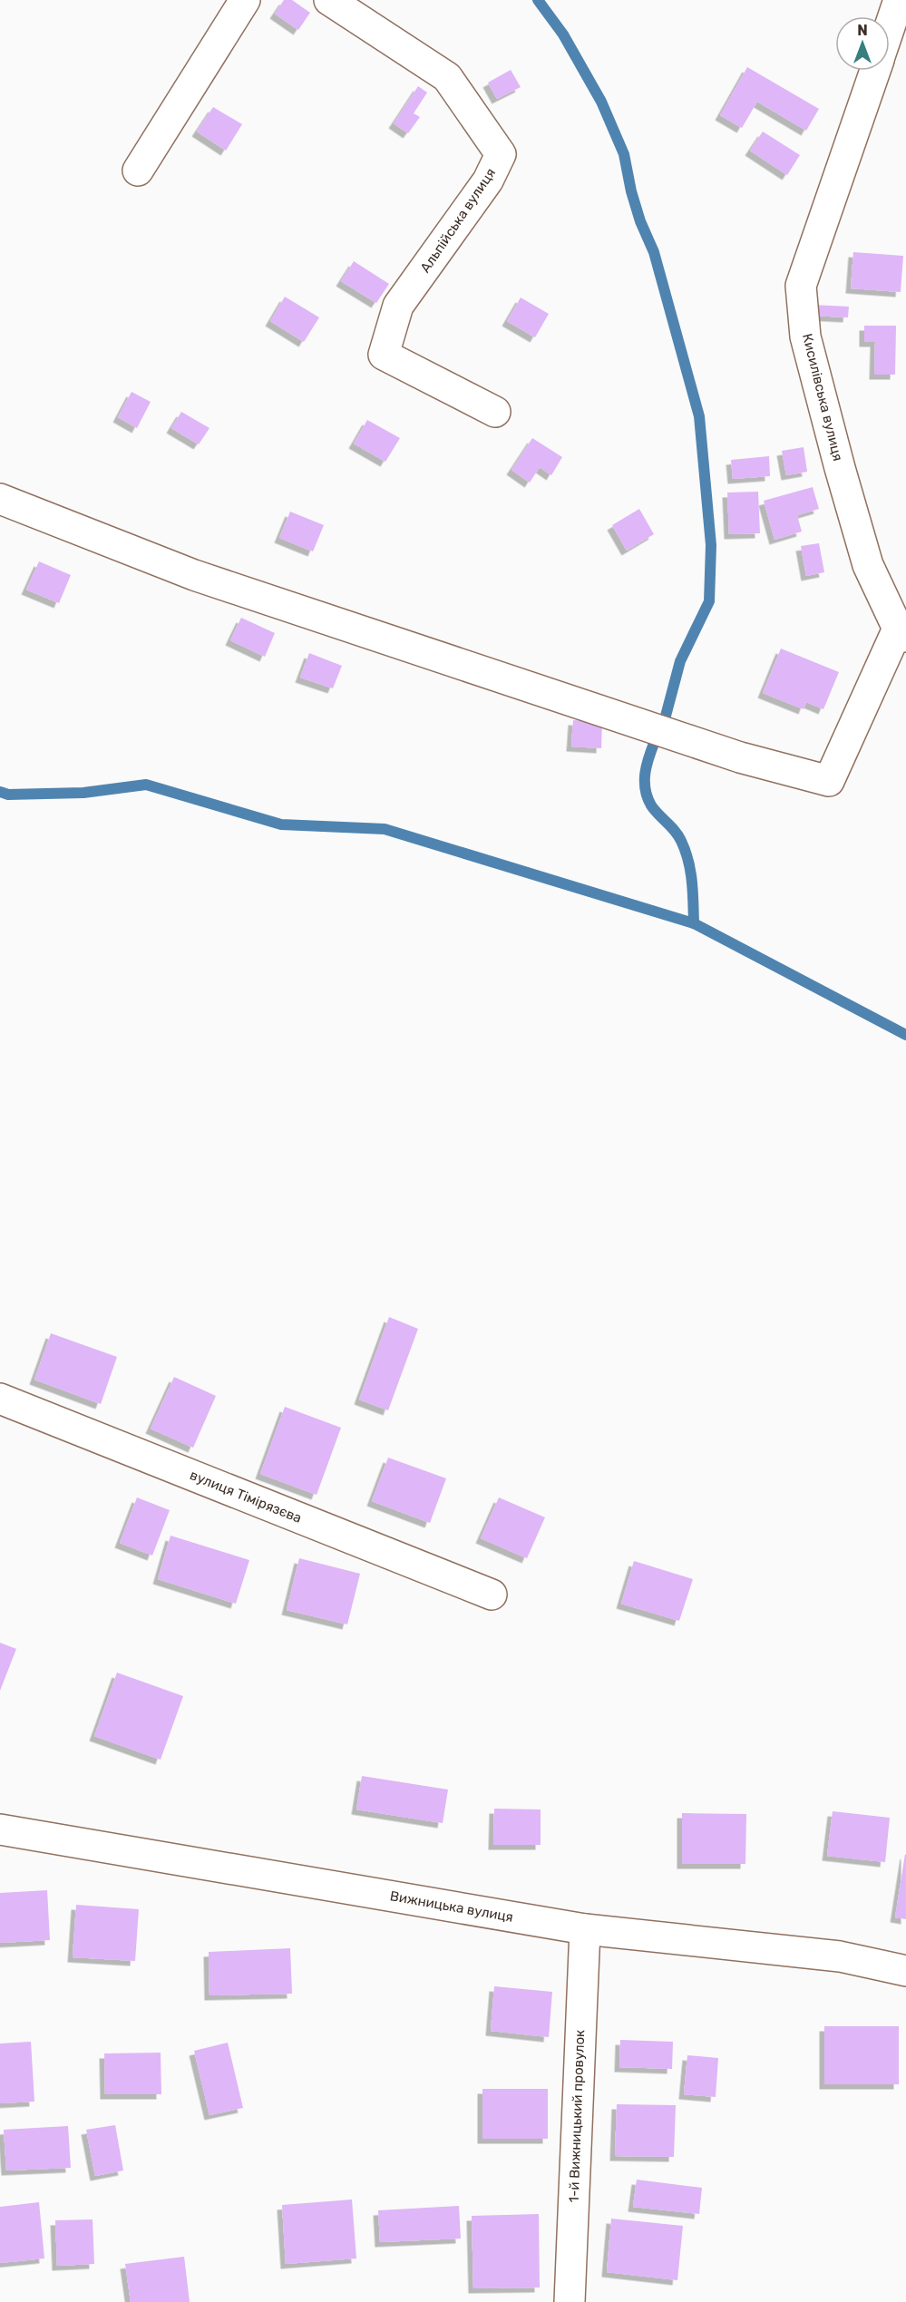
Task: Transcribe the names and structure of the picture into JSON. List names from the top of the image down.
{
  "streets": {
    "street": [
      "Альпійська вулиця",
      "Кисилівська вулиця",
      "вулиця Тімірязєва",
      "Вижницька вулиця",
      "1-й Вижницький провулок"
    ]
  },
  "crossings": [
    ["Вижницька вулиця", "1-й Вижницький провулок"]
  ],
  "north": "top"
}
